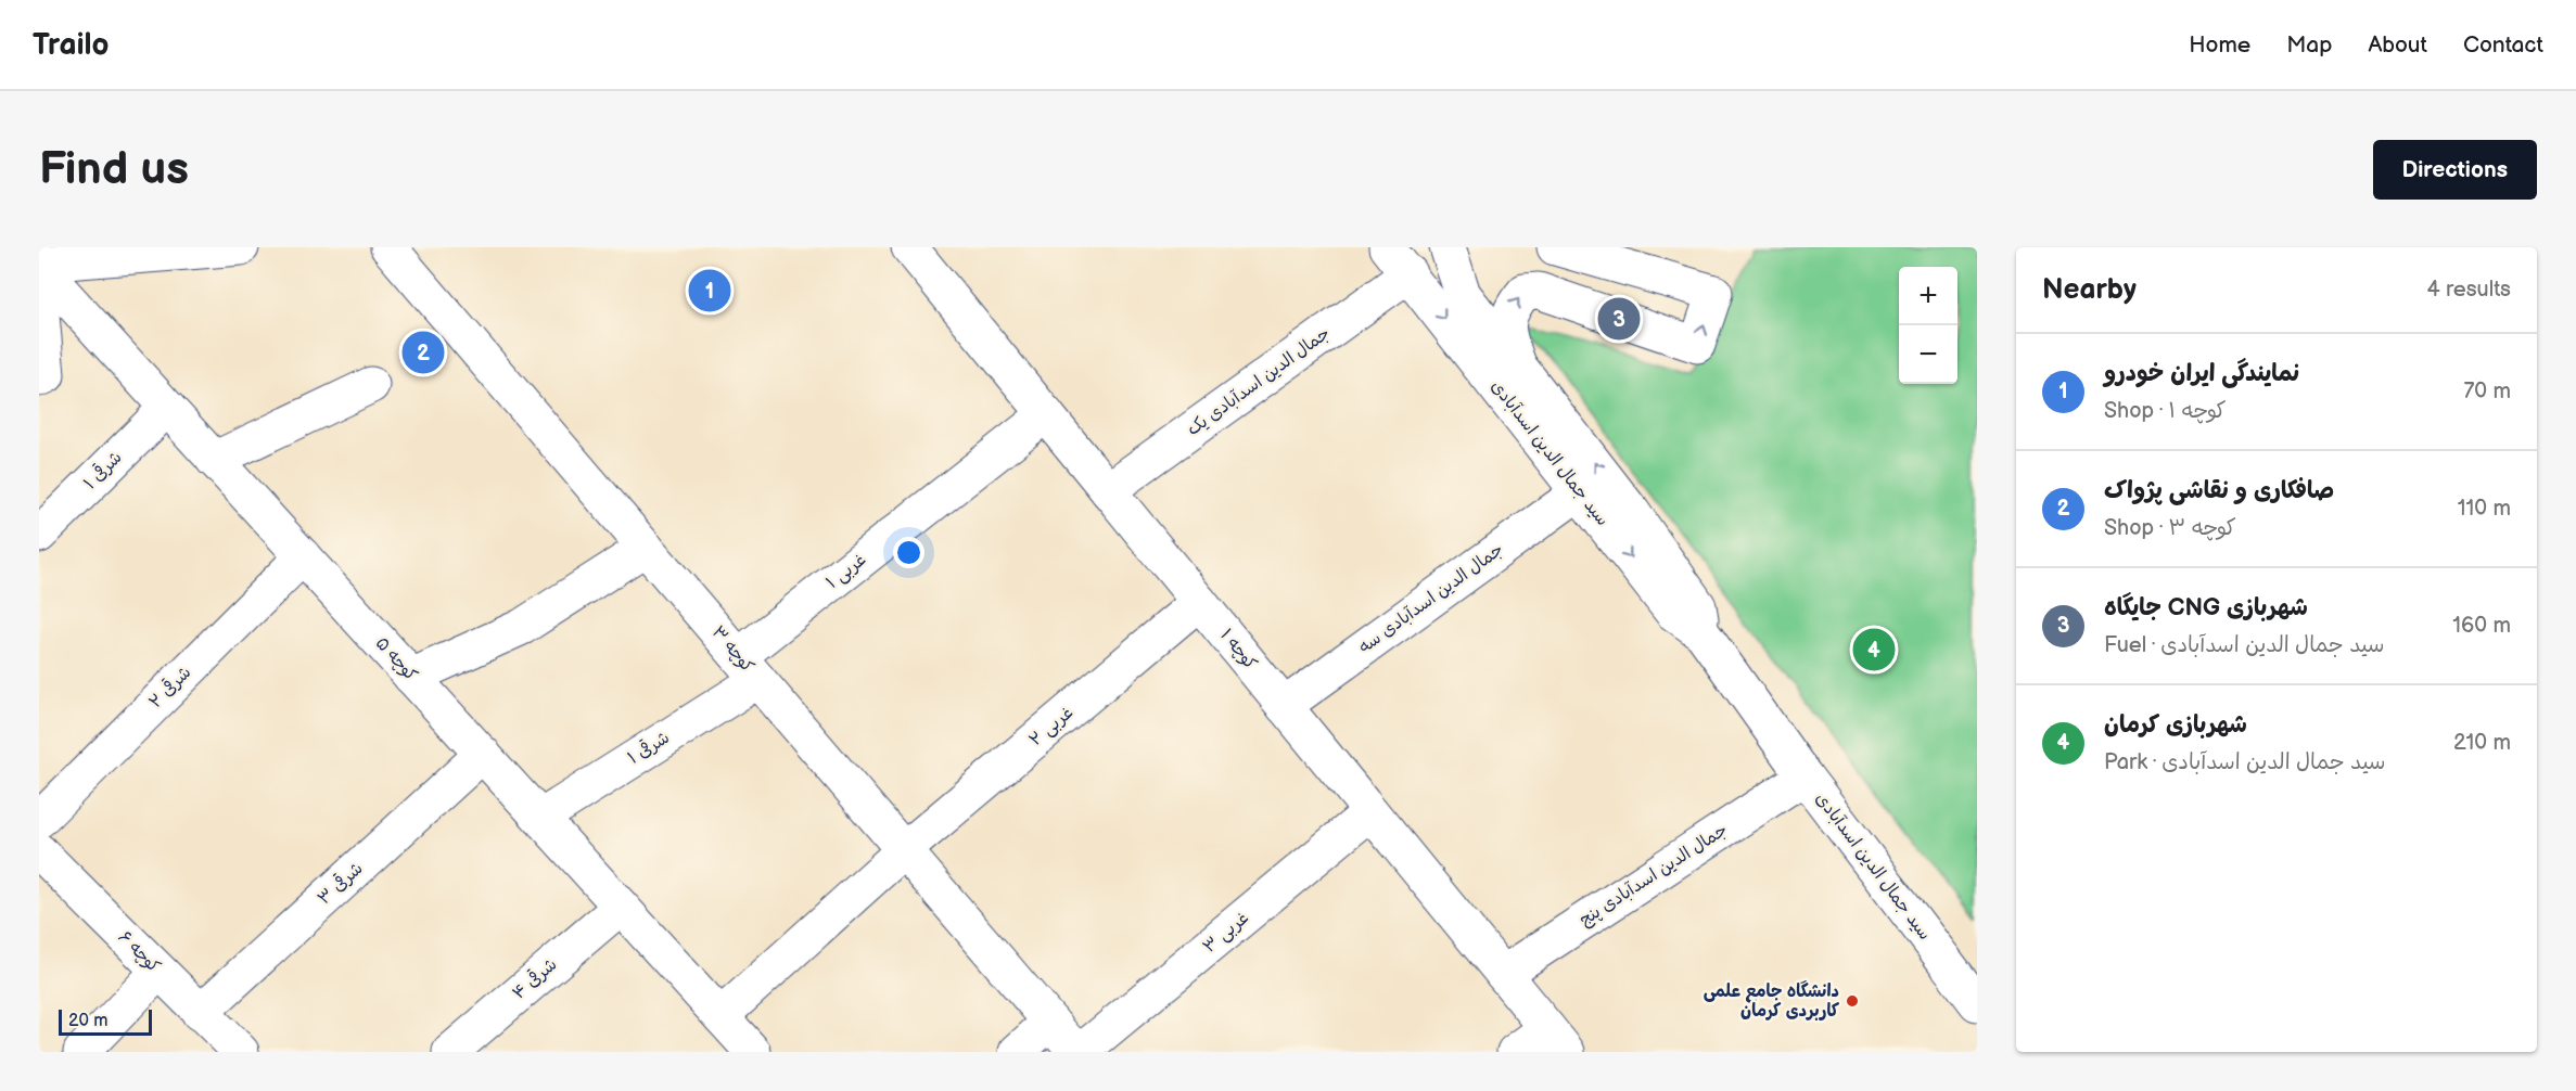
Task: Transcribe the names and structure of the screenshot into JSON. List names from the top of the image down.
{
  "streets": {
    "street": [
      "جمال الدین اسدآبادی یک",
      "سید جمال الدین اسدآبادی",
      "شرقی ۱",
      "غربی ۱",
      "جمال الدین اسدآبادی سه",
      "کوچه ۳",
      "کوچه ۱",
      "کوچه ۵",
      "شرقی ۲",
      "غربی ۲",
      "جمال الدین اسدآبادی پنج",
      "شرقی ۳",
      "غربی ۳",
      "کوچه ۶",
      "شرقی ۴"
    ]
  },
  "crossings": [
    ["جمال الدین اسدآبادی یک", "سید جمال الدین اسدآبادی"],
    ["جمال الدین اسدآبادی یک", "کوچه ۱"],
    ["سید جمال الدین اسدآبادی", "جمال الدین اسدآبادی سه"],
    ["سید جمال الدین اسدآبادی", "جمال الدین اسدآبادی پنج"],
    ["شرقی ۱", "غربی ۱"],
    ["شرقی ۱", "کوچه ۳"],
    ["شرقی ۱", "کوچه ۵"],
    ["غربی ۱", "کوچه ۳"],
    ["غربی ۱", "کوچه ۱"],
    ["جمال الدین اسدآبادی سه", "کوچه ۱"],
    ["کوچه ۳", "غربی ۲"],
    ["کوچه ۳", "غربی ۳"],
    ["کوچه ۱", "غربی ۲"],
    ["کوچه ۱", "جمال الدین اسدآبادی پنج"],
    ["کوچه ۱", "غربی ۳"],
    ["کوچه ۵", "شرقی ۲"],
    ["کوچه ۵", "غربی ۲"],
    ["کوچه ۵", "شرقی ۳"],
    ["کوچه ۵", "شرقی ۴"],
    ["شرقی ۳", "کوچه ۶"]
  ],
  "places": ["دانشگاه جامع علمی کاربردی کرمان"],
  "scale_bar": "20 m",
  "page": {
    "header": "Trailo",
    "nav": [
      "Home",
      "Map",
      "About",
      "Contact"
    ],
    "buttons": "Directions",
    "title": "Find us",
    "heading": ["Nearby", "4 results"],
    "map_buttons": ["+", "−"],
    "pins": [
      "1",
      "3",
      "2",
      "4"
    ],
    "list": [
      {
        "mark": "1",
        "name": "نمایندگی ایران خودرو",
        "note": "Shop · کوچه ۱",
        "value": "70 m"
      },
      {
        "mark": "2",
        "name": "صافکاری و نقاشی پژواک",
        "note": "Shop · کوچه ۳",
        "value": "110 m"
      },
      {
        "mark": "3",
        "name": "جایگاه CNG شهربازی",
        "note": "Fuel · سید جمال الدین اسدآبادی",
        "value": "160 m"
      },
      {
        "mark": "4",
        "name": "شهربازی کرمان",
        "note": "Park · سید جمال الدین اسدآبادی",
        "value": "210 m"
      }
    ],
    "scale": "20 m"
  }
}
